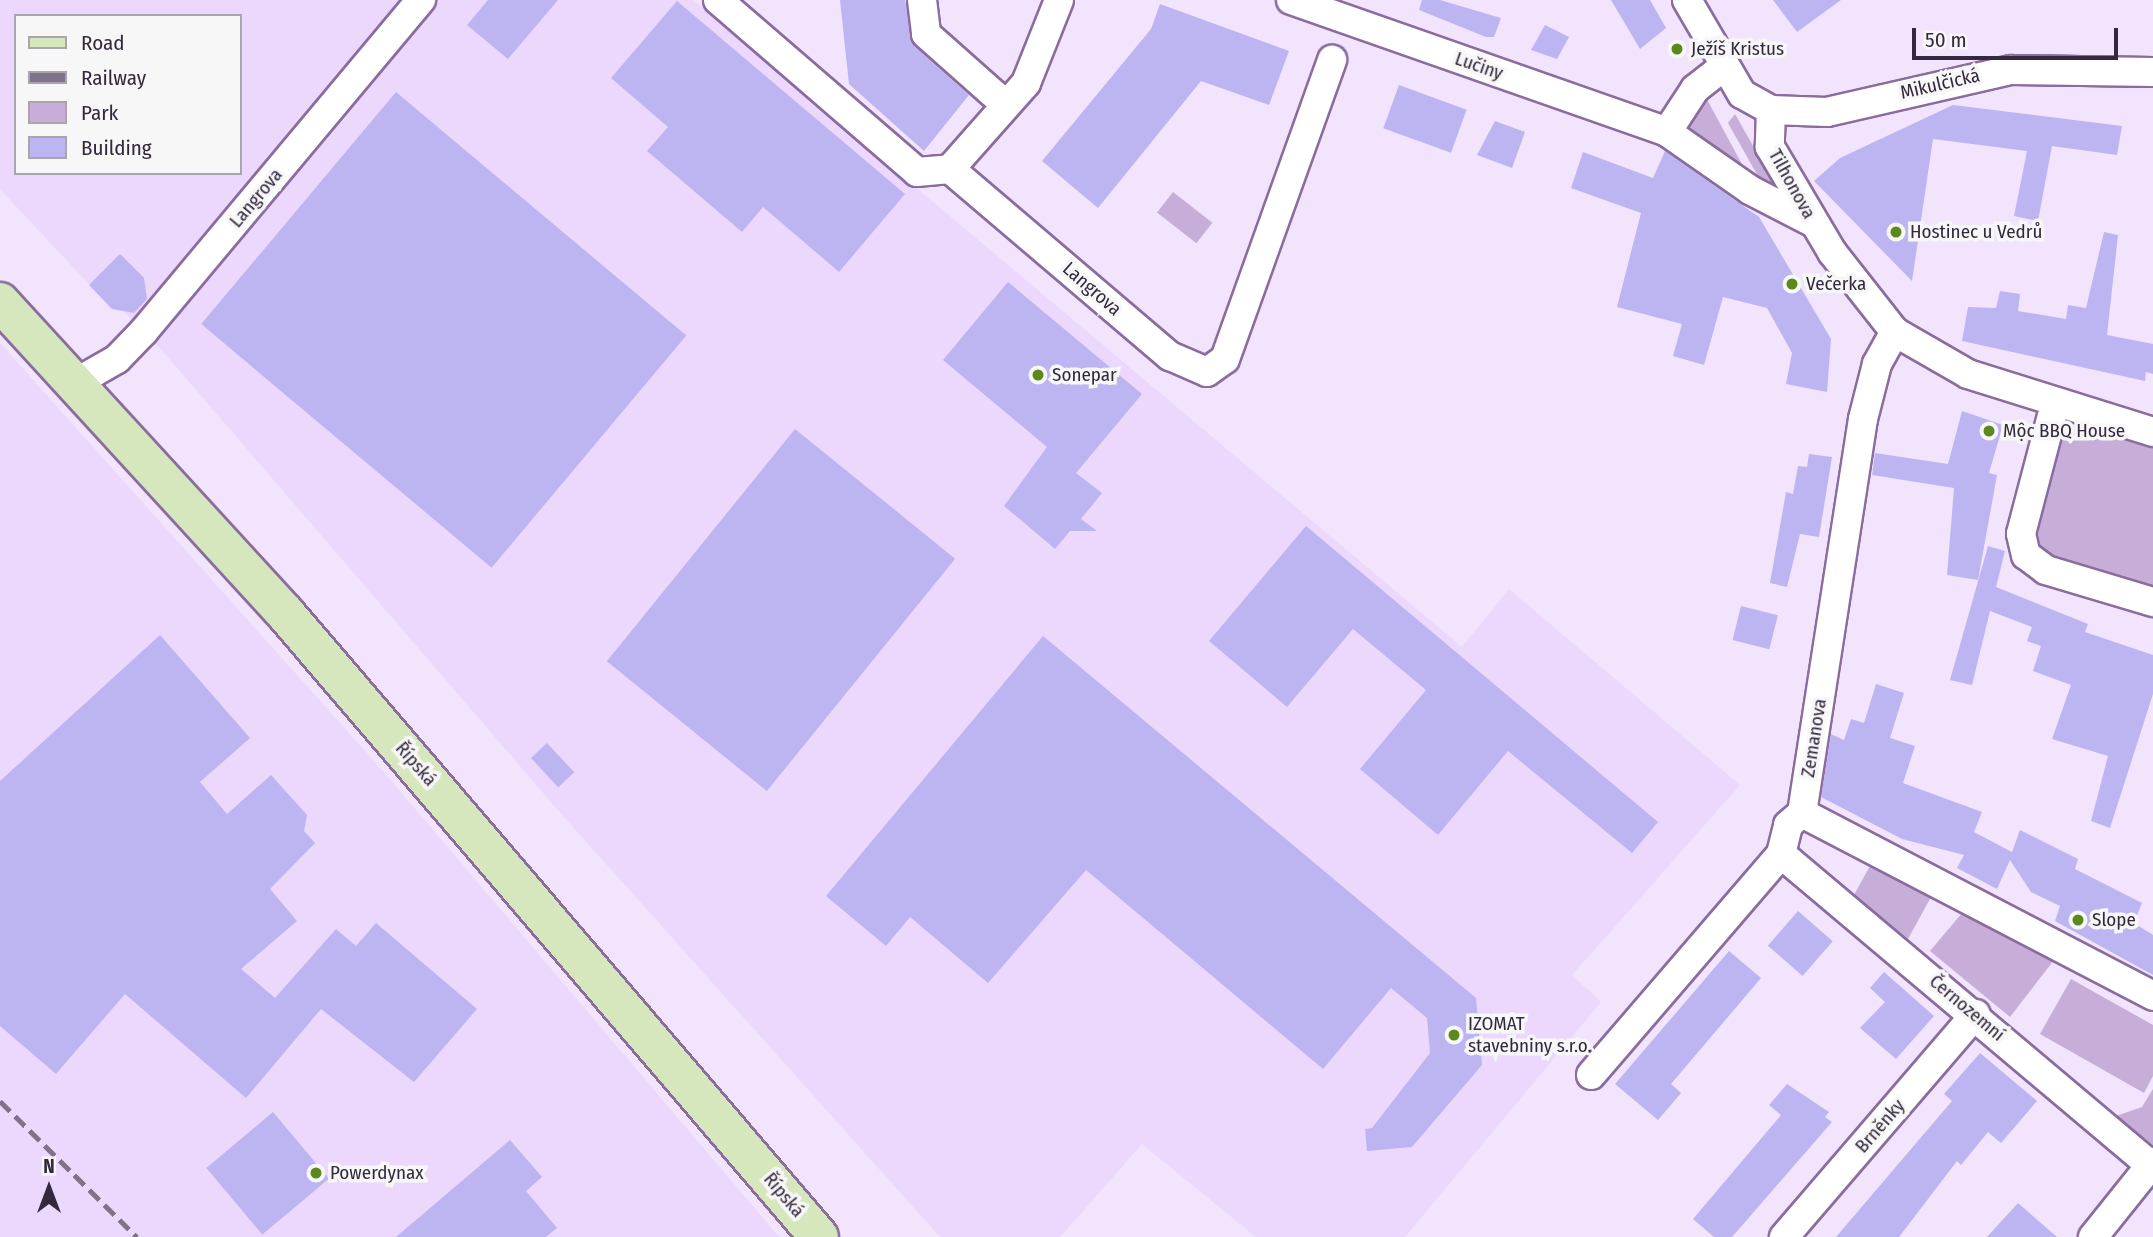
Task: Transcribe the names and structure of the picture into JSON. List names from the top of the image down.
{
  "streets": {
    "street": [
      "Lučiny",
      "Mikulčická",
      "Tilhonova",
      "Langrova",
      "Zemanova",
      "Řípská",
      "Černozemní",
      "Brněnky"
    ]
  },
  "crossings": [
    ["Lučiny", "Tilhonova"],
    ["Mikulčická", "Tilhonova"],
    ["Tilhonova", "Zemanova"],
    ["Langrova", "Řípská"],
    ["Zemanova", "Černozemní"],
    ["Černozemní", "Brněnky"]
  ],
  "places": [
    "Ježíš Kristus",
    "Hostinec u Vedrů",
    "Večerka",
    "Sonepar",
    "Mộc BBQ House",
    "Slope",
    "IZOMAT stavebniny s.r.o.",
    "Powerdynax"
  ],
  "legend": [
    "Road",
    "Railway",
    "Park",
    "Building"
  ],
  "scale_bar": "50 m",
  "north": "top"
}
